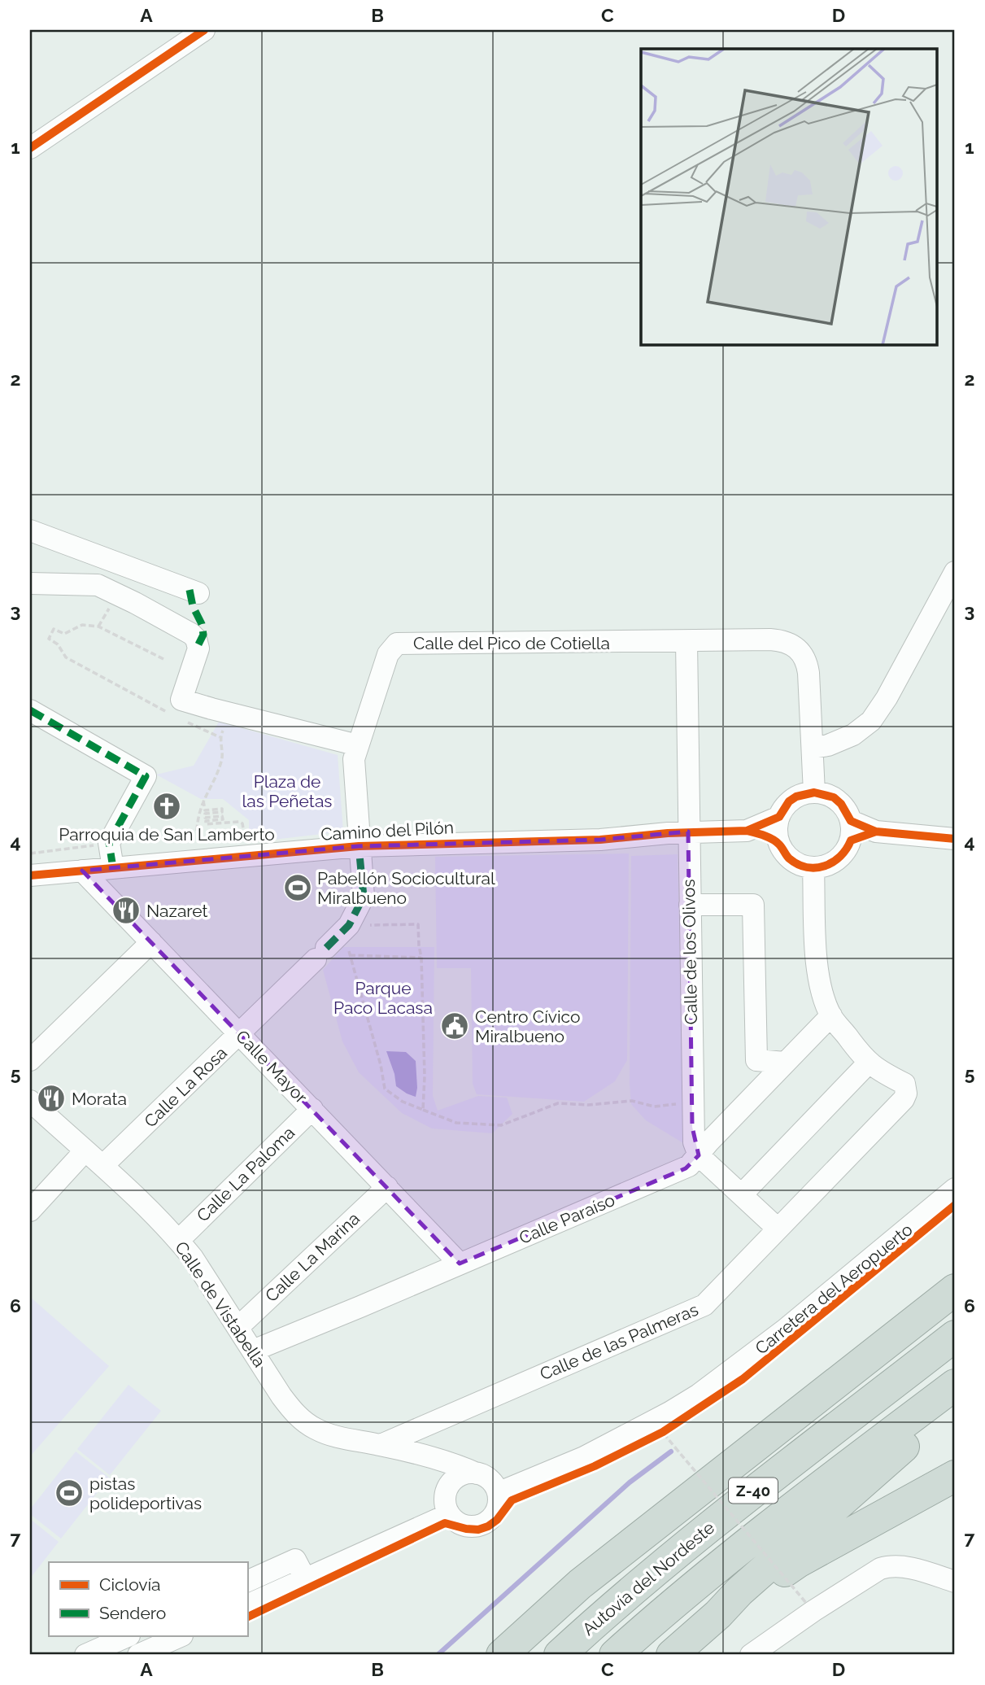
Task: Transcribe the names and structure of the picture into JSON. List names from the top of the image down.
{
  "streets": {
    "highway": ["Z-40", "Autovía del Nordeste"],
    "street": [
      "Calle del Pico de Cotiella",
      "Camino del Pilón",
      "Calle de los Olivos",
      "Calle Mayor",
      "Calle La Rosa",
      "Calle La Paloma",
      "Calle Paraíso",
      "Calle La Marina",
      "Carretera del Aeropuerto",
      "Calle de Vistabella",
      "Calle de las Palmeras"
    ]
  },
  "crossings": [
    ["Calle del Pico de Cotiella", "Camino del Pilón"],
    ["Calle del Pico de Cotiella", "Calle de los Olivos"],
    ["Calle del Pico de Cotiella", "Calle La Rosa"],
    ["Camino del Pilón", "Calle de los Olivos"],
    ["Camino del Pilón", "Calle Mayor"],
    ["Camino del Pilón", "Calle La Rosa"],
    ["Calle de los Olivos", "Calle Paraíso"],
    ["Calle Mayor", "Calle La Rosa"],
    ["Calle Mayor", "Calle La Paloma"],
    ["Calle Mayor", "Calle Paraíso"],
    ["Calle Mayor", "Calle La Marina"],
    ["Calle La Rosa", "Calle de Vistabella"],
    ["Calle La Paloma", "Calle de Vistabella"],
    ["Calle Paraíso", "Calle de Vistabella"],
    ["Calle La Marina", "Calle de Vistabella"],
    ["Carretera del Aeropuerto", "Calle de Vistabella"],
    ["Calle de Vistabella", "Calle de las Palmeras"]
  ],
  "parks": ["Plaza de las Peñetas", "Parque Paco Lacasa"],
  "places": {
    "church": ["Parroquia de San Lamberto"],
    "sports": ["Pabellón Sociocultural Miralbueno", "pistas polideportivas"],
    "restaurant": ["Nazaret", "Morata"],
    "public building": ["Centro Cívico Miralbueno"]
  },
  "legend": ["Ciclovía", "Sendero"],
  "grid": {
    "columns": [
      "A",
      "B",
      "C",
      "D"
    ],
    "rows": [
      "1",
      "2",
      "3",
      "4",
      "5",
      "6",
      "7"
    ]
  }
}
